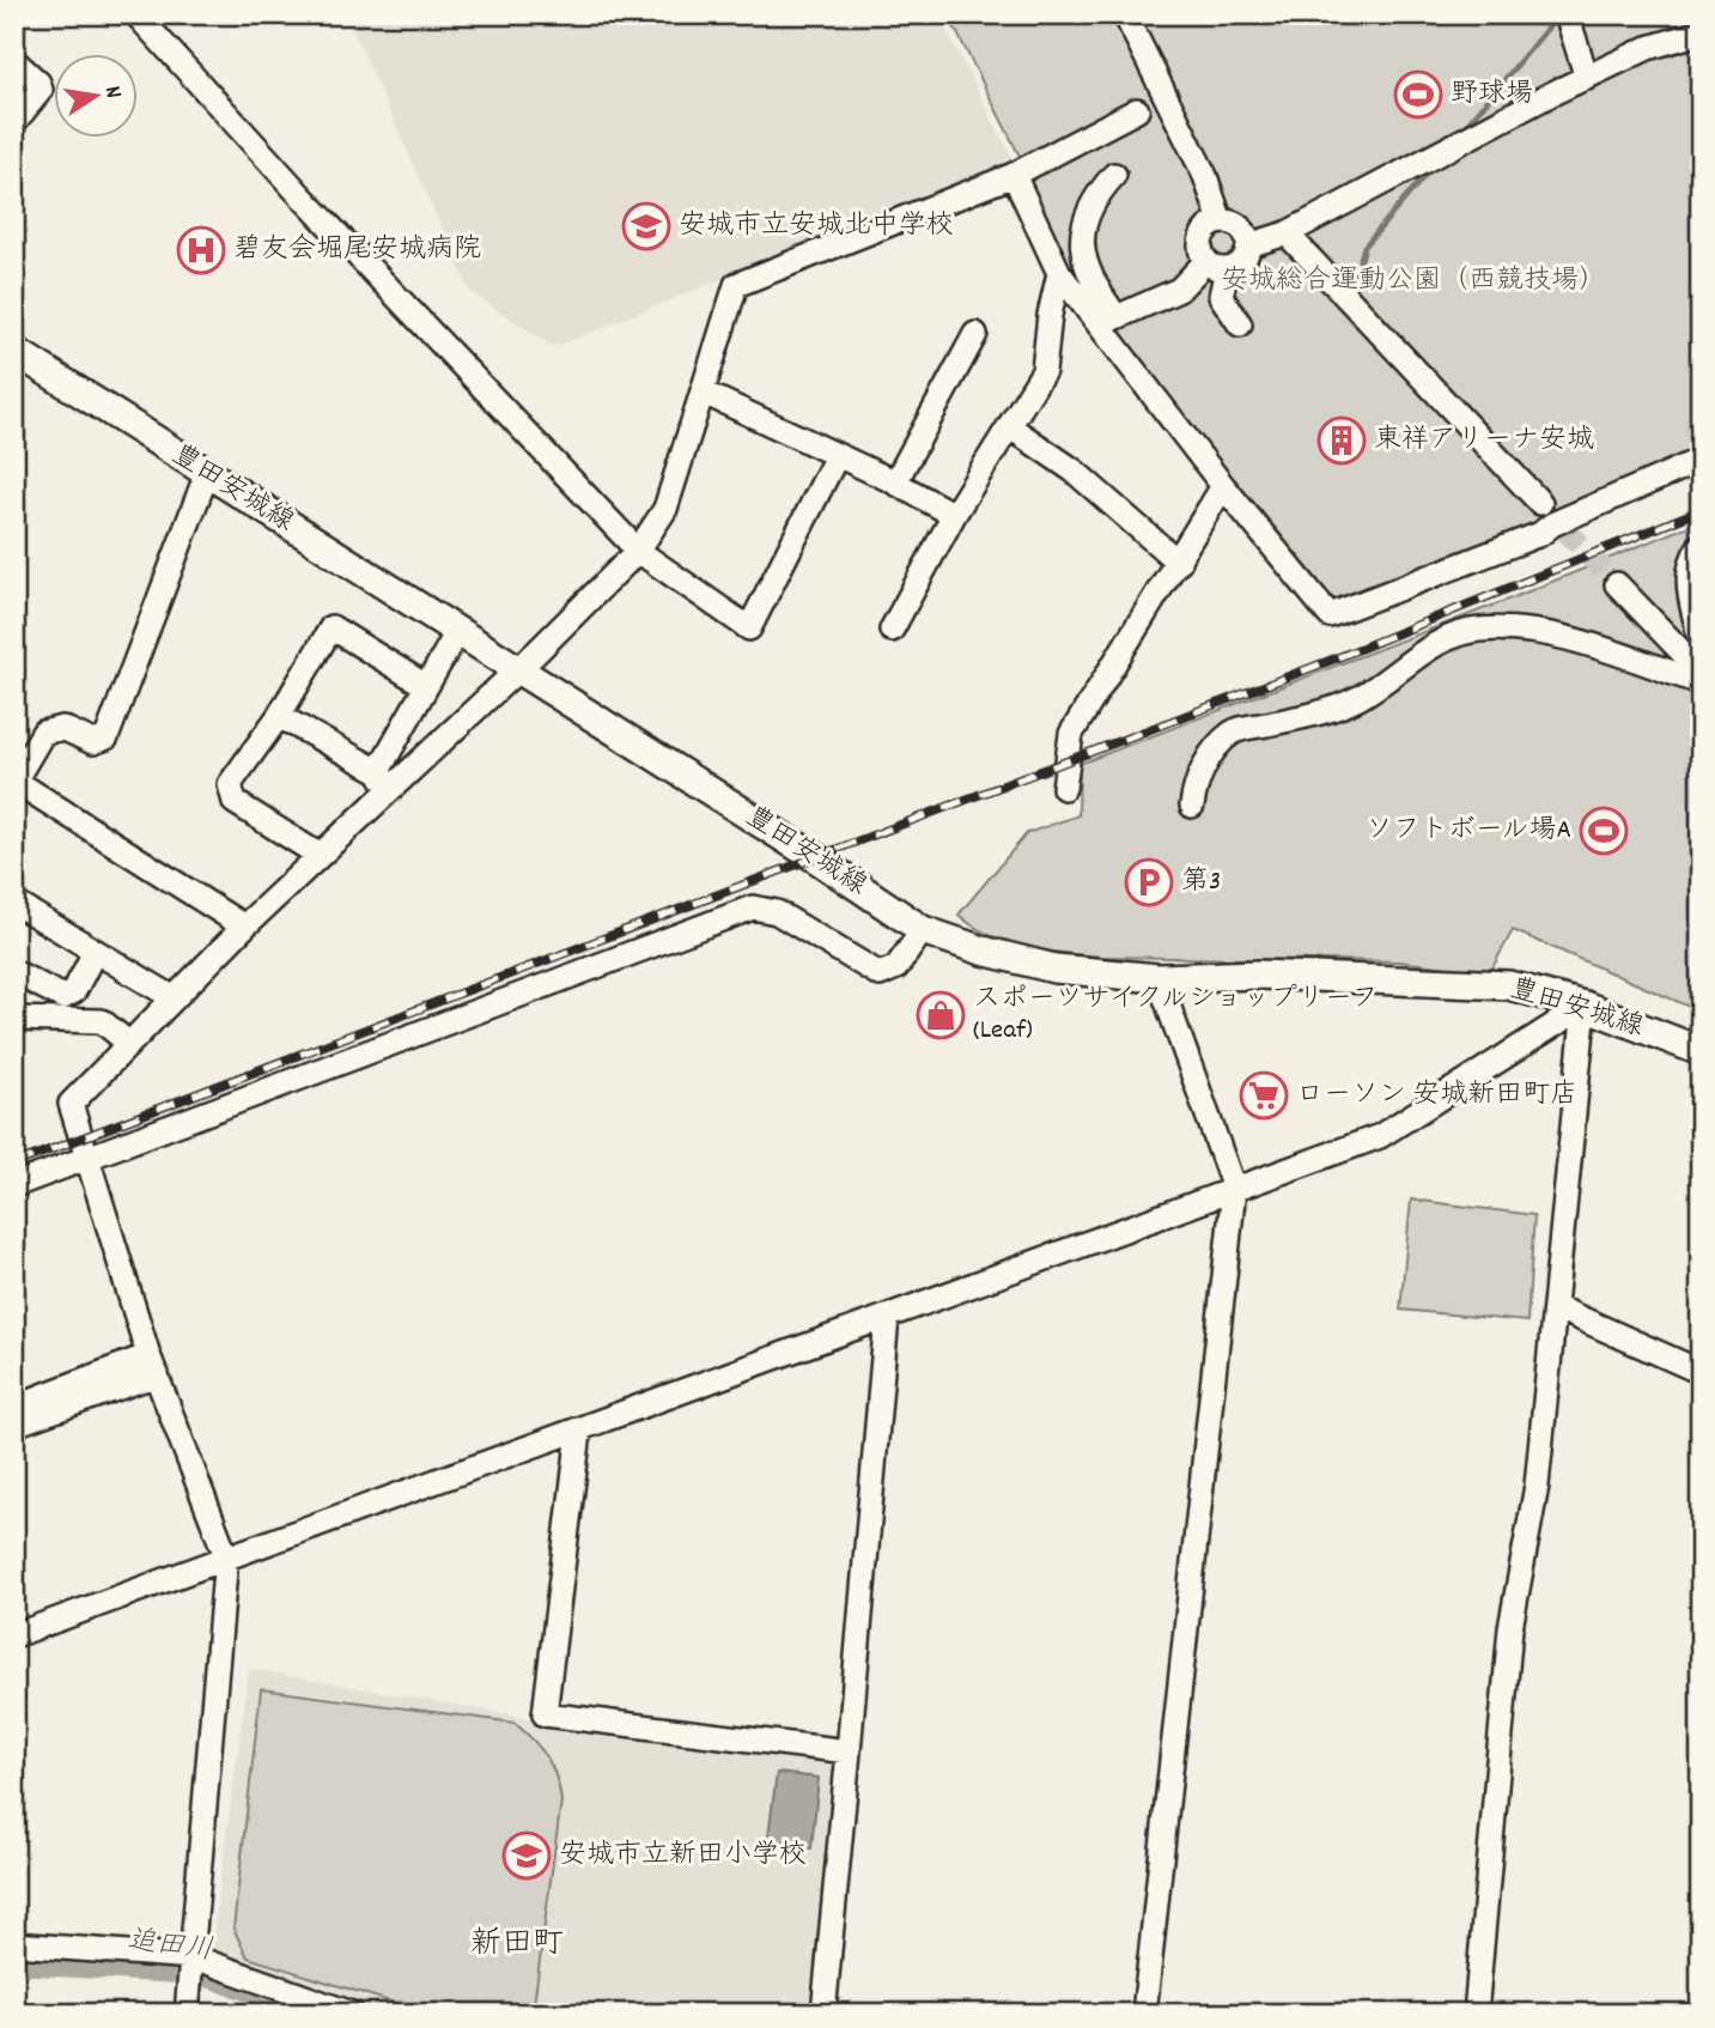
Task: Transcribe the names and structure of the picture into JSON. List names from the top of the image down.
{
  "streets": {
    "main road": ["豊田安城線"]
  },
  "districts": ["新田町"],
  "water": ["追田川"],
  "parks": ["安城総合運動公園（西競技場）"],
  "places": {
    "sports": ["野球場", "ソフトボール場A"],
    "school or university": ["安城市立安城北中学校", "安城市立新田小学校"],
    "hospital": ["碧友会堀尾安城病院"],
    "building": ["東祥アリーナ安城"],
    "parking": ["第3"],
    "shop": ["スポーツサイクルショップリーフ (Leaf)"],
    "supermarket": ["ローソン 安城新田町店"]
  },
  "north": "right"
}
